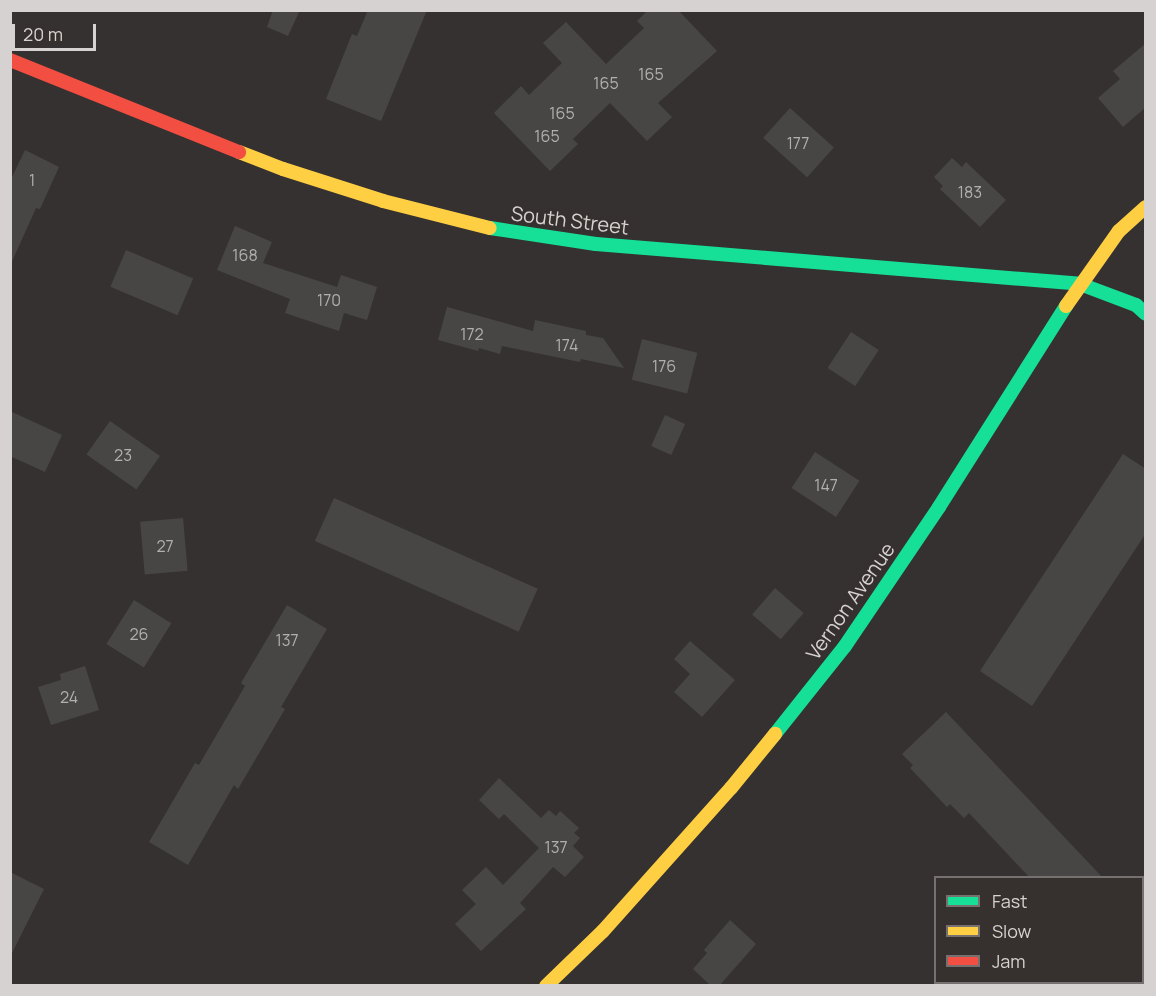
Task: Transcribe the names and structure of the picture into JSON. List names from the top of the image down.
{
  "streets": {
    "street": ["South Street", "Vernon Avenue"]
  },
  "crossings": [
    ["South Street", "Vernon Avenue"]
  ],
  "house_numbers": [
    "165",
    "165",
    "165",
    "165",
    "177",
    "1",
    "183",
    "168",
    "170",
    "172",
    "174",
    "176",
    "23",
    "147",
    "27",
    "26",
    "137",
    "24",
    "137"
  ],
  "legend": ["Fast", "Slow", "Jam"],
  "scale_bar": "20 m"
}
